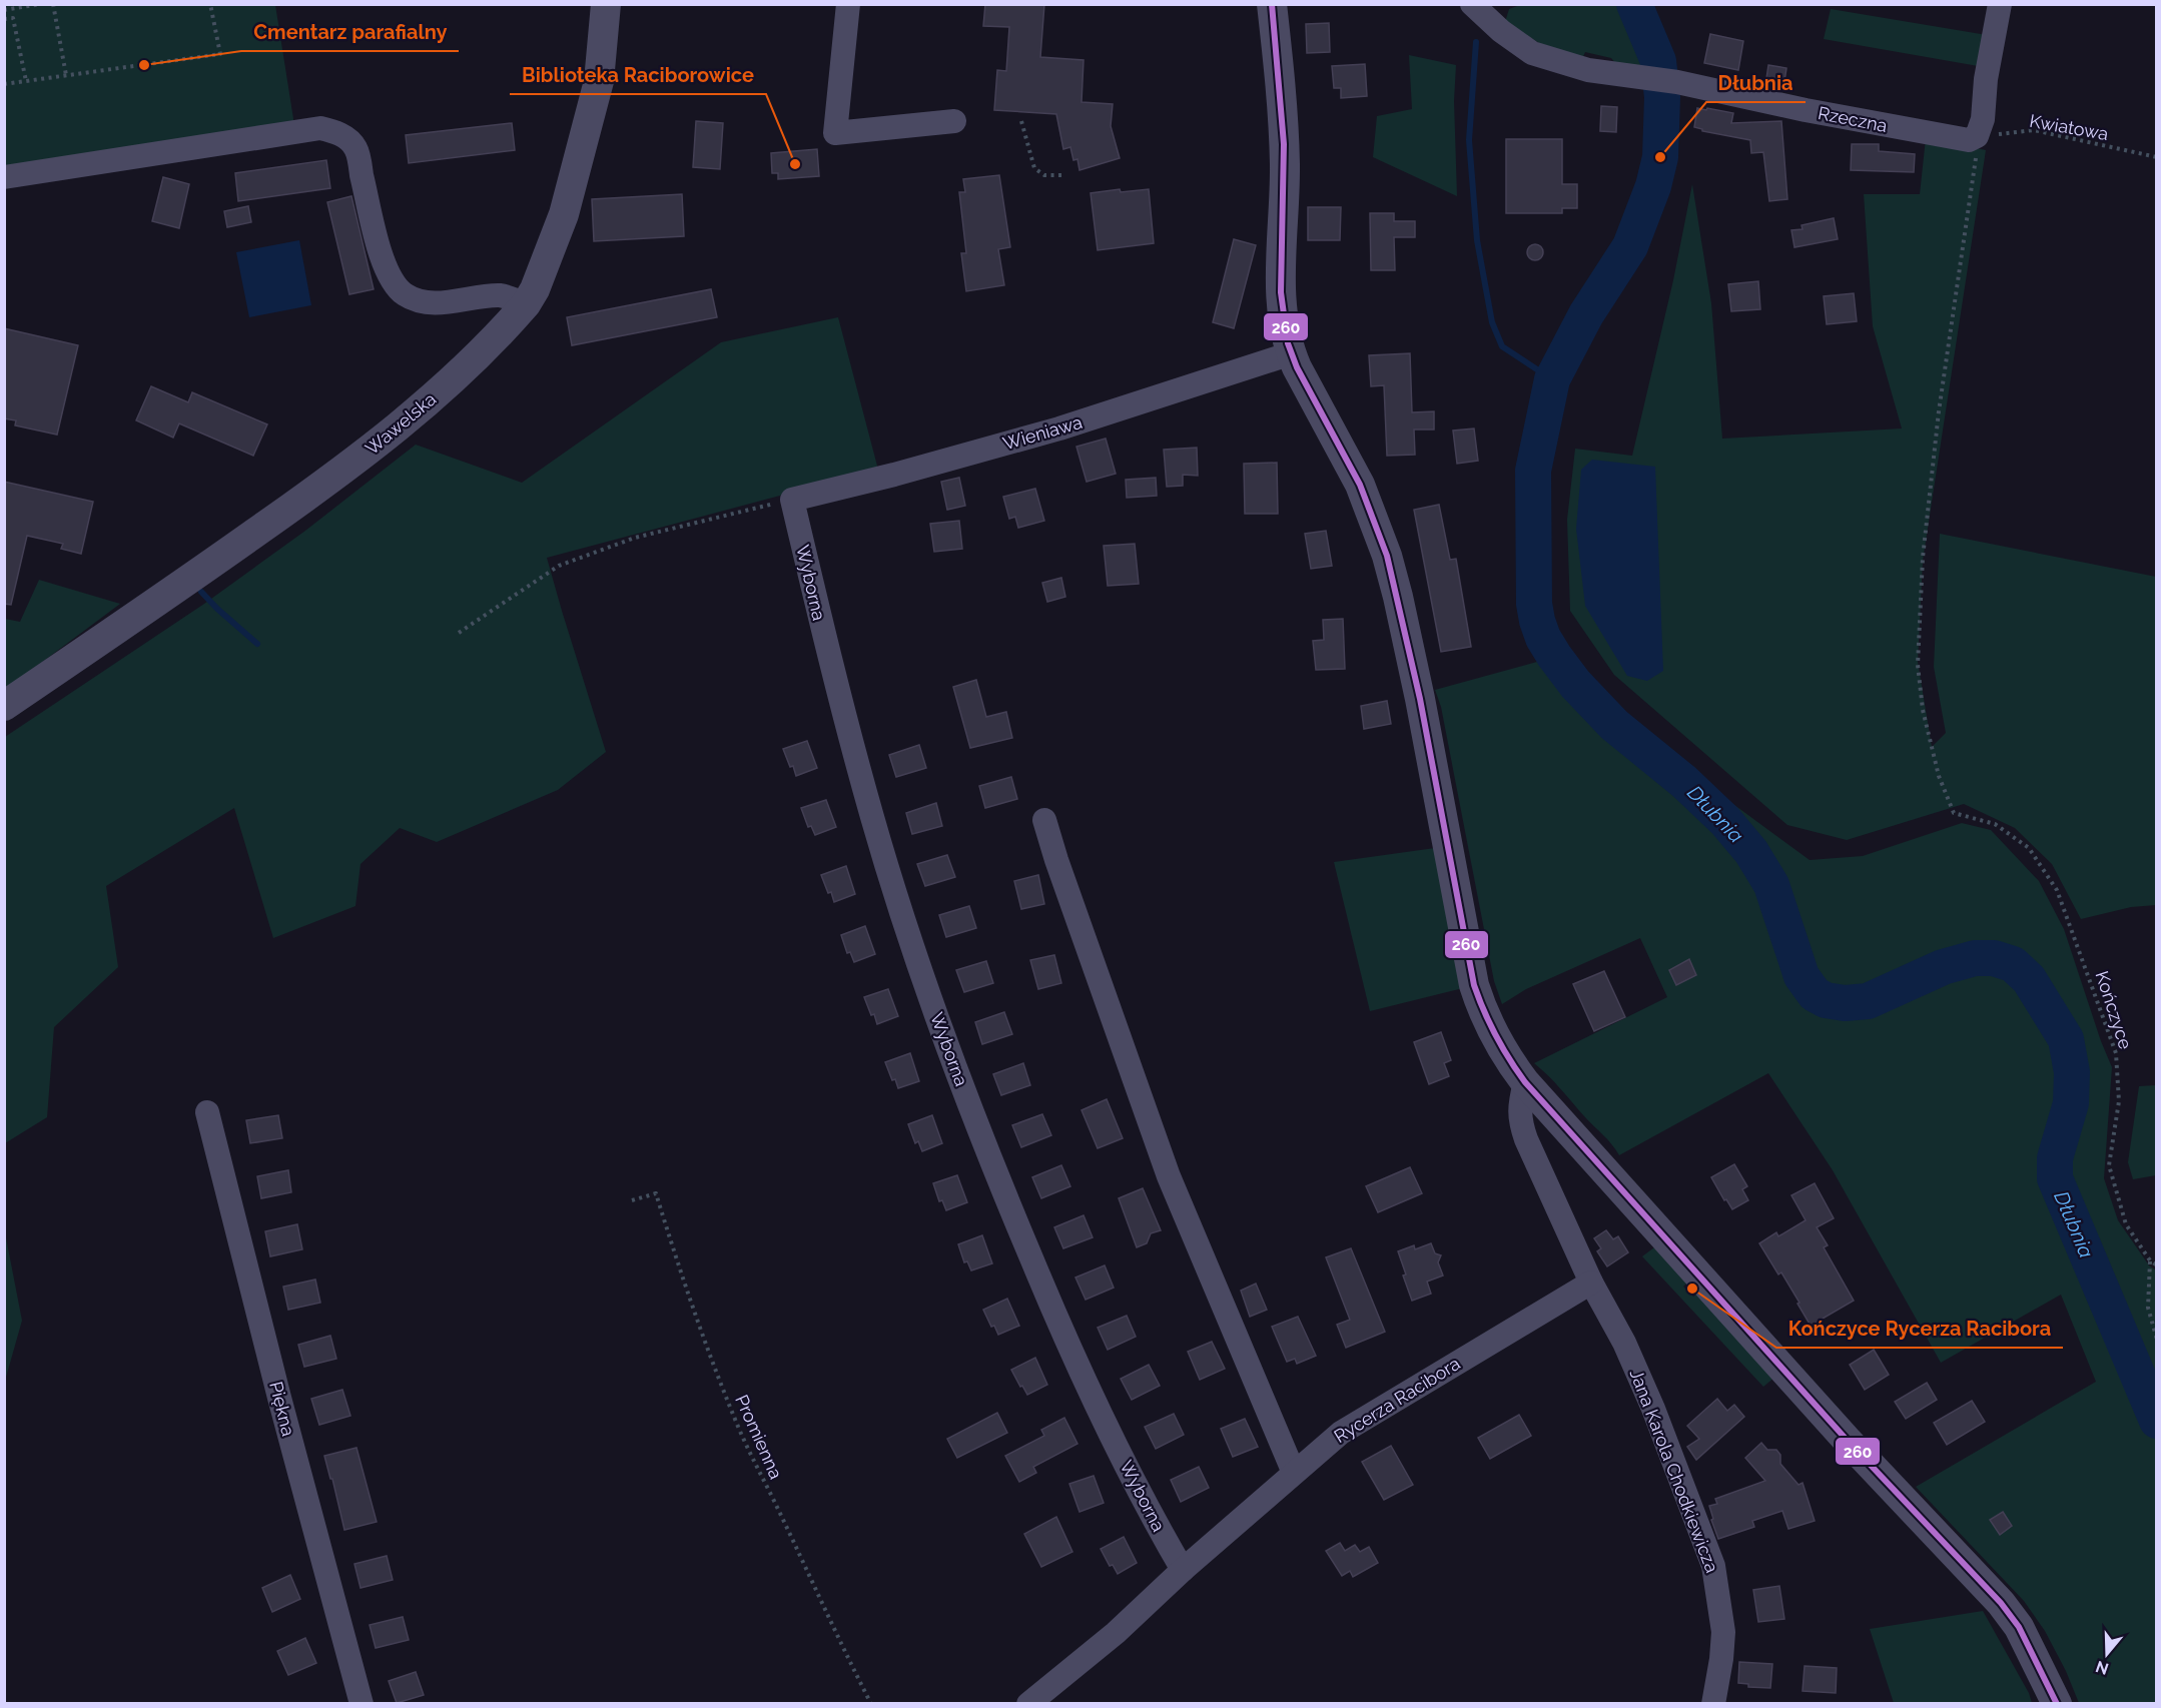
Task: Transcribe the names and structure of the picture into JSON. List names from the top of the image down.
{
  "streets": {
    "street": [
      "Rzeczna",
      "Wawelska",
      "Wieniawa",
      "Wyborna",
      "Rycerza Racibora",
      "Piękna",
      "Jana Karola Chodkiewicza"
    ],
    "path": ["Kwiatowa", "Kończyce", "Promienna"]
  },
  "crossings": [
    ["Rzeczna", "Kwiatowa"],
    ["Rzeczna", "Kończyce"],
    ["Kwiatowa", "Kończyce"],
    ["Wieniawa", "Wyborna"],
    ["Wyborna", "Rycerza Racibora"],
    ["Rycerza Racibora", "Jana Karola Chodkiewicza"]
  ],
  "water": ["Dłubnia"],
  "places": [
    "Cmentarz parafialny",
    "Dłubnia",
    "Biblioteka Raciborowice",
    "Kończyce Rycerza Racibora"
  ],
  "lines": ["transit line 260"],
  "north": "bottom"
}
